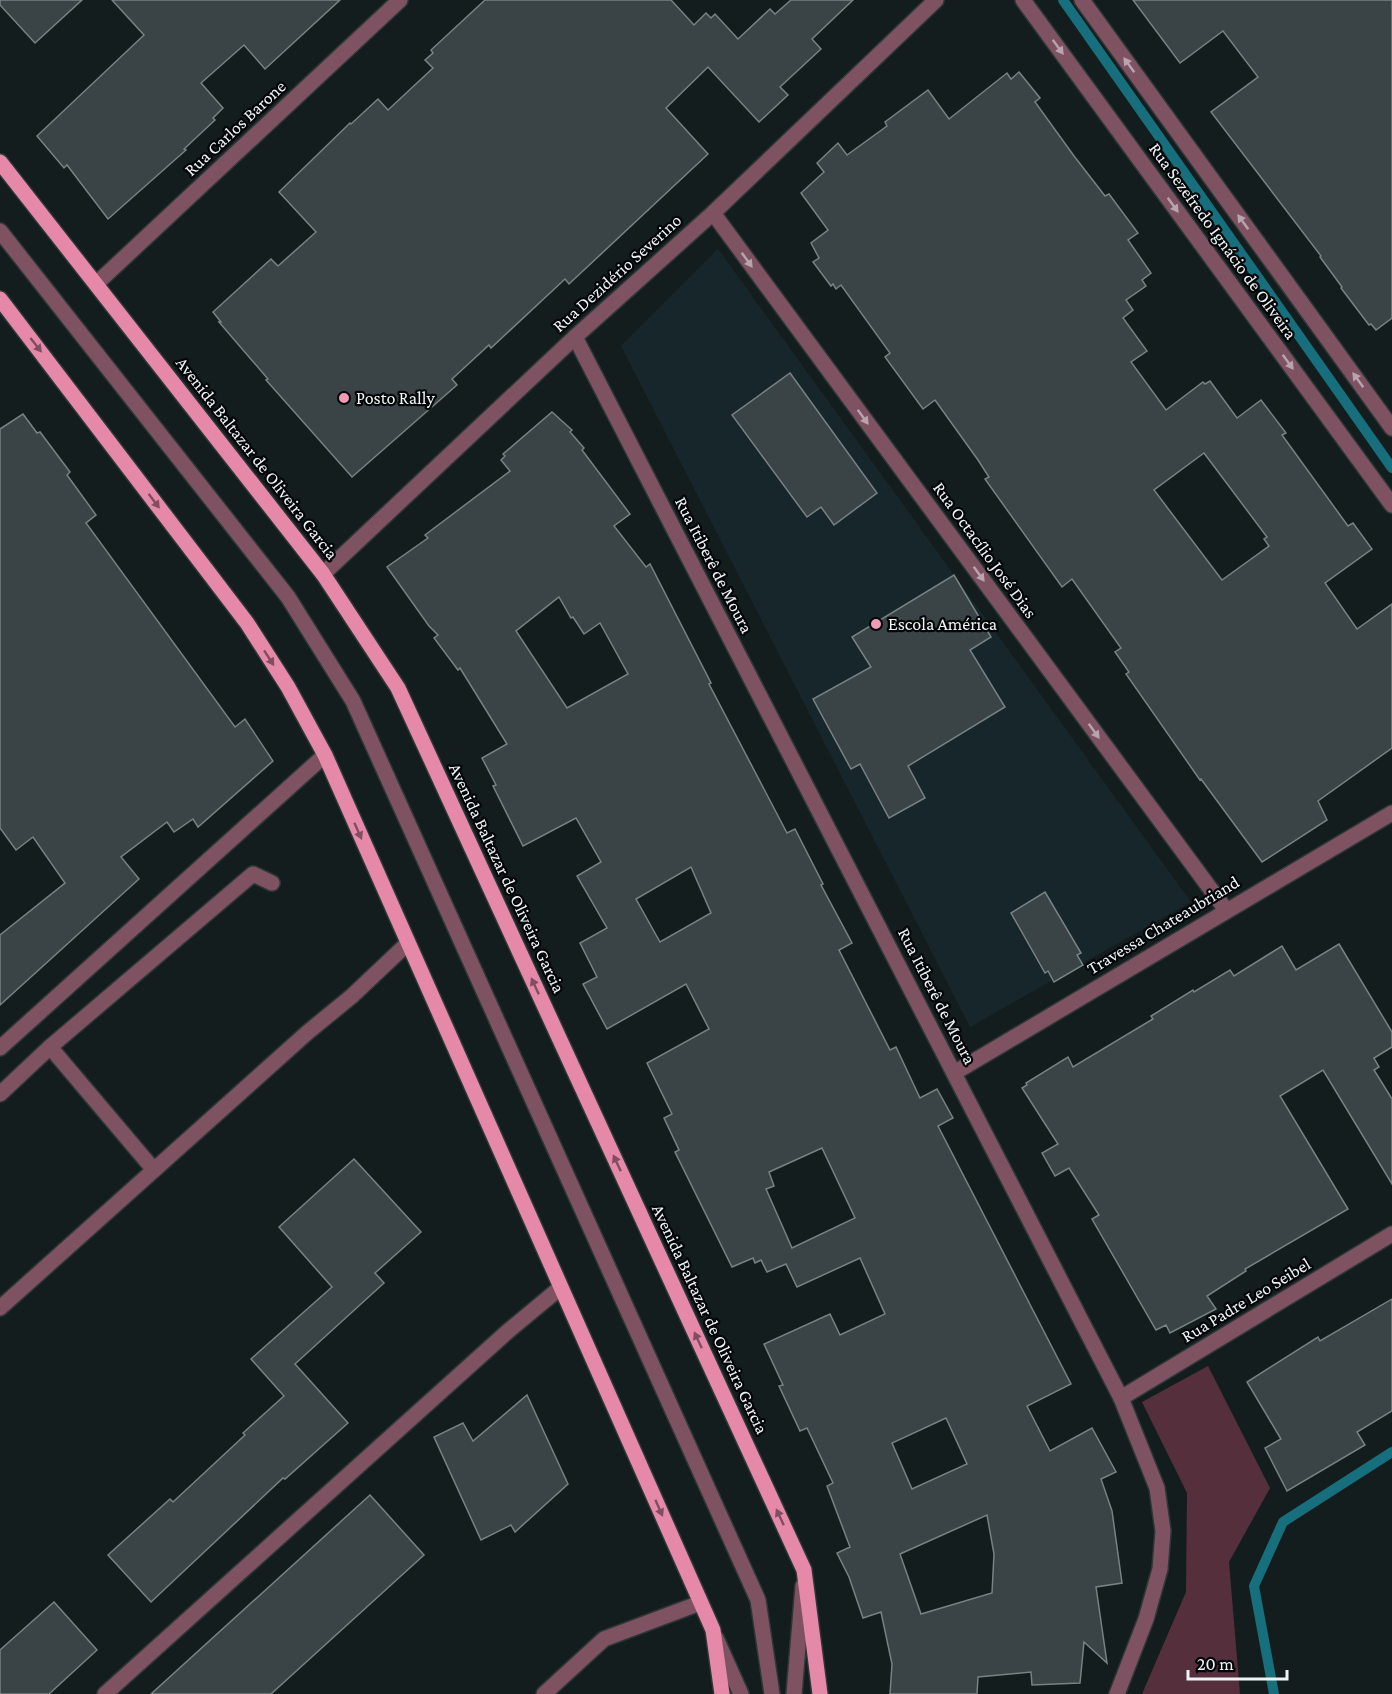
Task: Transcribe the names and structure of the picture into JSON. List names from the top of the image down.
{
  "streets": {
    "main road": ["Avenida Baltazar de Oliveira Garcia"],
    "street": [
      "Rua Carlos Barone",
      "Rua Sezefredo Ignácio de Oliveira",
      "Rua Dezidério Severino",
      "Rua Octacílio José Dias",
      "Rua Itiberê de Moura",
      "Travessa Chateaubriand",
      "Rua Padre Leo Seibel"
    ]
  },
  "crossings": [
    ["Rua Carlos Barone", "Avenida Baltazar de Oliveira Garcia"],
    ["Rua Dezidério Severino", "Avenida Baltazar de Oliveira Garcia"],
    ["Rua Dezidério Severino", "Rua Octacílio José Dias"],
    ["Rua Dezidério Severino", "Rua Itiberê de Moura"],
    ["Rua Octacílio José Dias", "Travessa Chateaubriand"],
    ["Rua Itiberê de Moura", "Travessa Chateaubriand"],
    ["Rua Itiberê de Moura", "Rua Padre Leo Seibel"]
  ],
  "one_way": ["Rua Octacílio José Dias"],
  "places": ["Posto Rally", "Escola América"],
  "scale_bar": "20 m"
}
